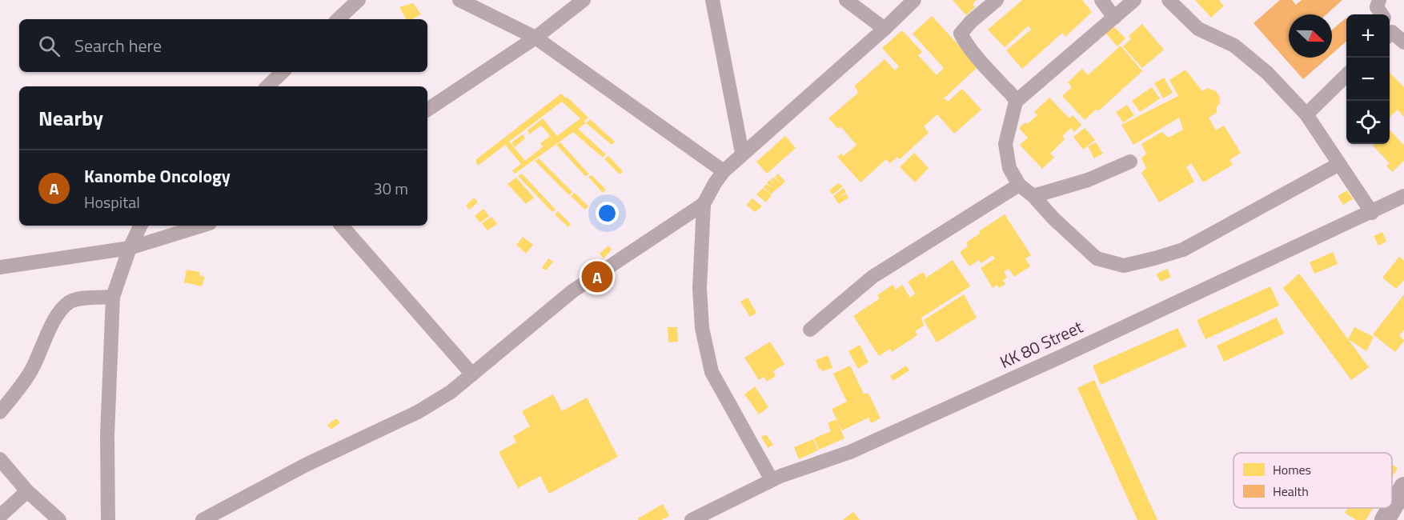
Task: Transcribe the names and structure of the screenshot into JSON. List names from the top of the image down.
{
  "streets": {
    "street": ["KK 80 Street"]
  },
  "legend": ["Homes", "Health"],
  "north": "right",
  "page": {
    "map_buttons": ["+", "−"],
    "search": "Search here",
    "heading": "Nearby",
    "list": [
      {
        "mark": "A",
        "name": "Kanombe Oncology",
        "note": "Hospital",
        "value": "30 m"
      }
    ],
    "pins": "A"
  }
}
